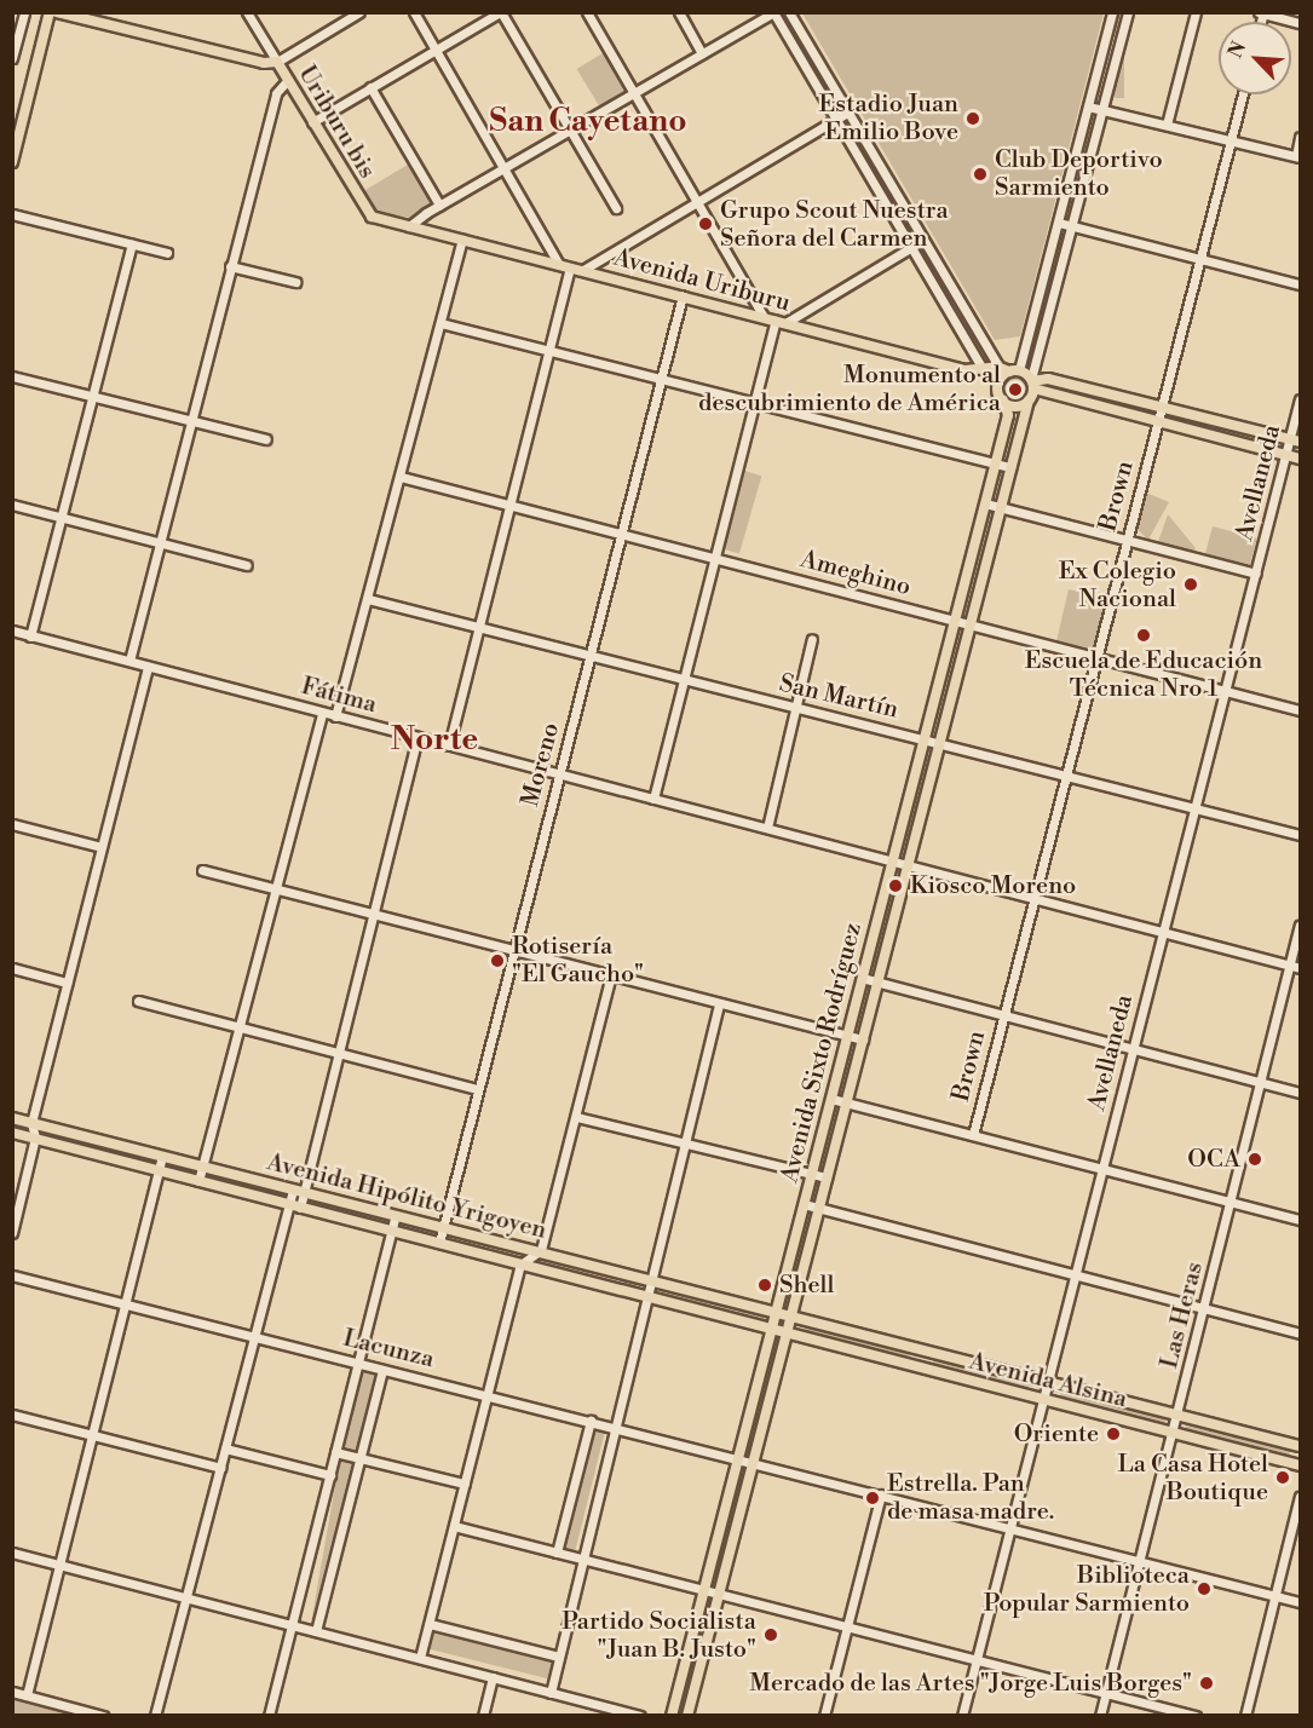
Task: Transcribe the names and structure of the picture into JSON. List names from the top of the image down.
{
  "streets": {
    "main road": [
      "Uriburu bis",
      "Avenida Uriburu",
      "Avenida Sixto Rodríguez",
      "Avenida Hipólito Yrigoyen",
      "Avenida Alsina"
    ],
    "street": [
      "Avellaneda",
      "Brown",
      "Ameghino",
      "Fátima",
      "San Martín",
      "Moreno",
      "Las Heras",
      "Lacunza"
    ]
  },
  "crossings": [
    ["Uriburu bis", "Avenida Uriburu"],
    ["Avenida Uriburu", "Moreno"],
    ["Avenida Uriburu", "Avenida Sixto Rodríguez"],
    ["Avellaneda", "Ameghino"],
    ["Avellaneda", "Fátima"],
    ["Avellaneda", "San Martín"],
    ["Avellaneda", "Lacunza"],
    ["Avellaneda", "Avenida Alsina"],
    ["Brown", "Ameghino"],
    ["Brown", "Fátima"],
    ["Brown", "San Martín"],
    ["Ameghino", "Moreno"],
    ["Ameghino", "Avenida Sixto Rodríguez"],
    ["Fátima", "Moreno"],
    ["Fátima", "Avenida Sixto Rodríguez"],
    ["Fátima", "Las Heras"],
    ["San Martín", "Moreno"],
    ["San Martín", "Avenida Sixto Rodríguez"],
    ["Moreno", "Avenida Hipólito Yrigoyen"],
    ["Avenida Sixto Rodríguez", "Avenida Hipólito Yrigoyen"],
    ["Avenida Sixto Rodríguez", "Lacunza"],
    ["Avenida Sixto Rodríguez", "Avenida Alsina"],
    ["Avenida Hipólito Yrigoyen", "Avenida Alsina"],
    ["Las Heras", "Lacunza"],
    ["Las Heras", "Avenida Alsina"]
  ],
  "districts": ["San Cayetano", "Norte"],
  "places": [
    "Estadio Juan Emilio Bove",
    "Club Deportivo Sarmiento",
    "Grupo Scout Nuestra Señora del Carmen",
    "Monumento al descubrimiento de América",
    "Ex Colegio Nacional",
    "Escuela de Educación Técnica Nro 1",
    "Kiosco Moreno",
    "Rotisería \"El Gaucho\"",
    "OCA",
    "Shell",
    "Oriente",
    "La Casa Hotel Boutique",
    "Estrella. Pan de masa madre.",
    "Biblioteca Popular Sarmiento",
    "Partido Socialista \"Juan B. Justo\"",
    "Mercado de las Artes \"Jorge Luis Borges\""
  ],
  "north": "top left"
}
